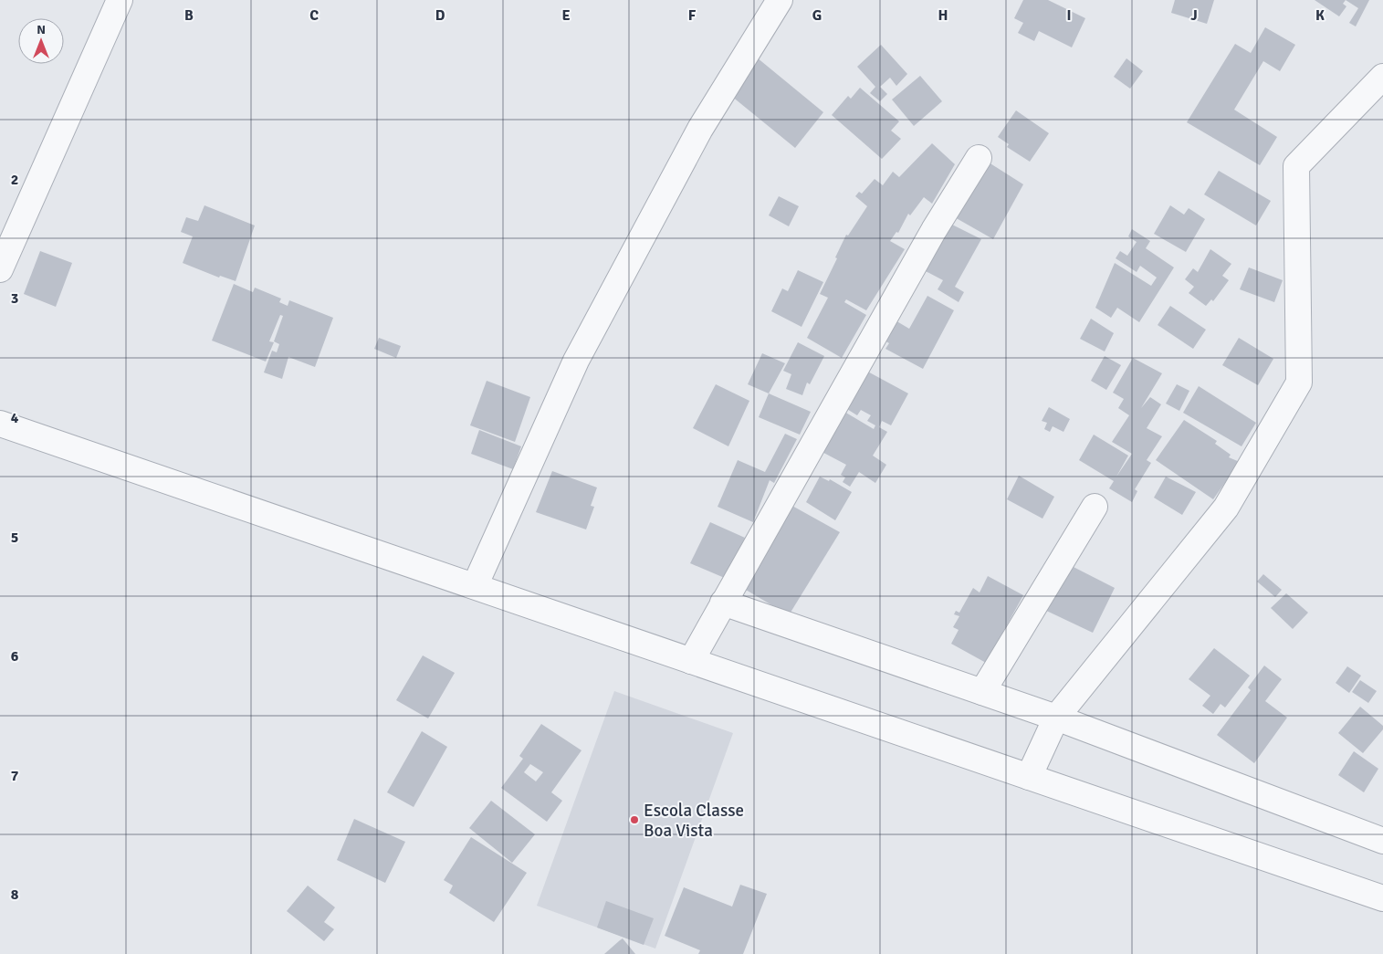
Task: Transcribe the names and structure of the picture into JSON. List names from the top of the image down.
{
  "places": ["Escola Classe Boa Vista"],
  "north": "top",
  "grid": {
    "columns": [
      "B",
      "C",
      "D",
      "E",
      "F",
      "G",
      "H",
      "I",
      "J",
      "K"
    ],
    "rows": [
      "2",
      "3",
      "4",
      "5",
      "6",
      "7",
      "8"
    ]
  }
}
